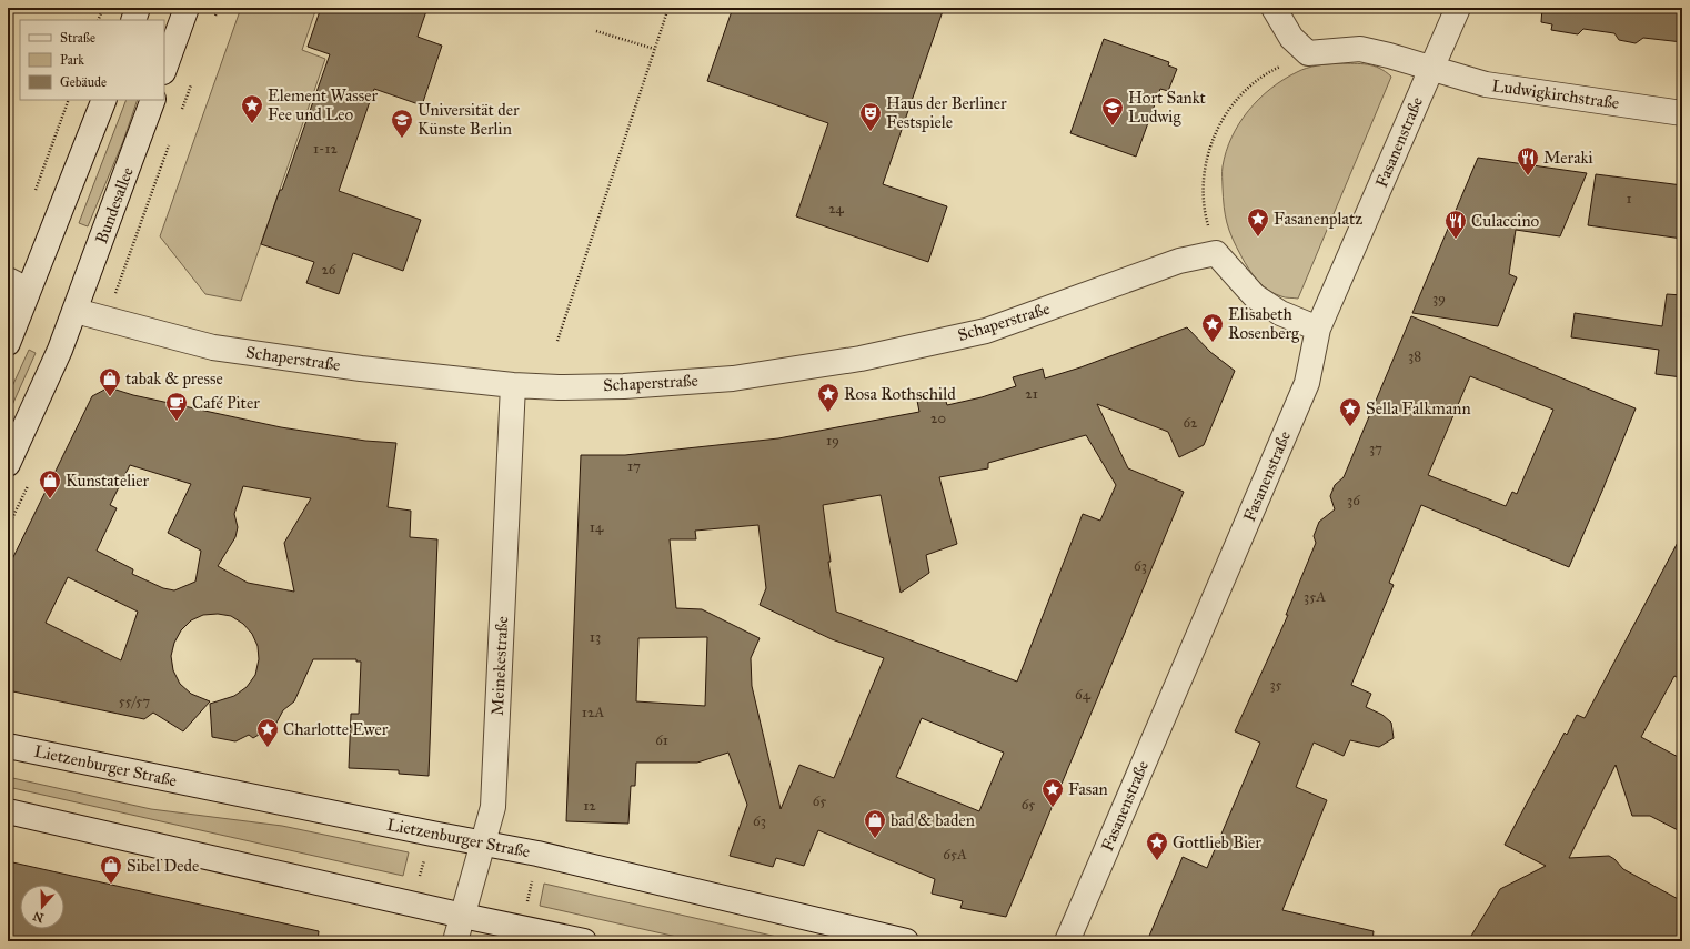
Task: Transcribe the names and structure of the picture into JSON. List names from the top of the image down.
{
  "streets": {
    "street": [
      "Ludwigkirchstraße",
      "Fasanenstraße",
      "Bundesallee",
      "Schaperstraße",
      "Meinekestraße",
      "Lietzenburger Straße"
    ]
  },
  "crossings": [
    ["Ludwigkirchstraße", "Fasanenstraße"],
    ["Bundesallee", "Schaperstraße"],
    ["Schaperstraße", "Meinekestraße"],
    ["Meinekestraße", "Lietzenburger Straße"]
  ],
  "places": {
    "place": [
      "Element Wasser Fee und Leo",
      "Fasanenplatz",
      "Elisabeth Rosenberg",
      "Rosa Rothschild",
      "Sella Falkmann",
      "Charlotte Ewer",
      "Fasan",
      "Gottlieb Bier"
    ],
    "school or university": ["Hort Sankt Ludwig", "Universität der Künste Berlin"],
    "theatre": ["Haus der Berliner Festspiele"],
    "restaurant": ["Meraki", "Culaccino"],
    "shop": [
      "tabak & presse",
      "Kunstatelier",
      "bad & baden",
      "Sibel Dede"
    ],
    "cafe": ["Café Piter"]
  },
  "house_numbers": [
    "1-12",
    "1",
    "24",
    "26",
    "39",
    "38",
    "21",
    "20",
    "62",
    "19",
    "37",
    "17",
    "36",
    "14",
    "63",
    "35A",
    "13",
    "35",
    "64",
    "55/57",
    "12A",
    "61",
    "65",
    "65",
    "12",
    "63",
    "65A"
  ],
  "legend": ["Straße", "Park", "Gebäude"],
  "north": "bottom"
}
